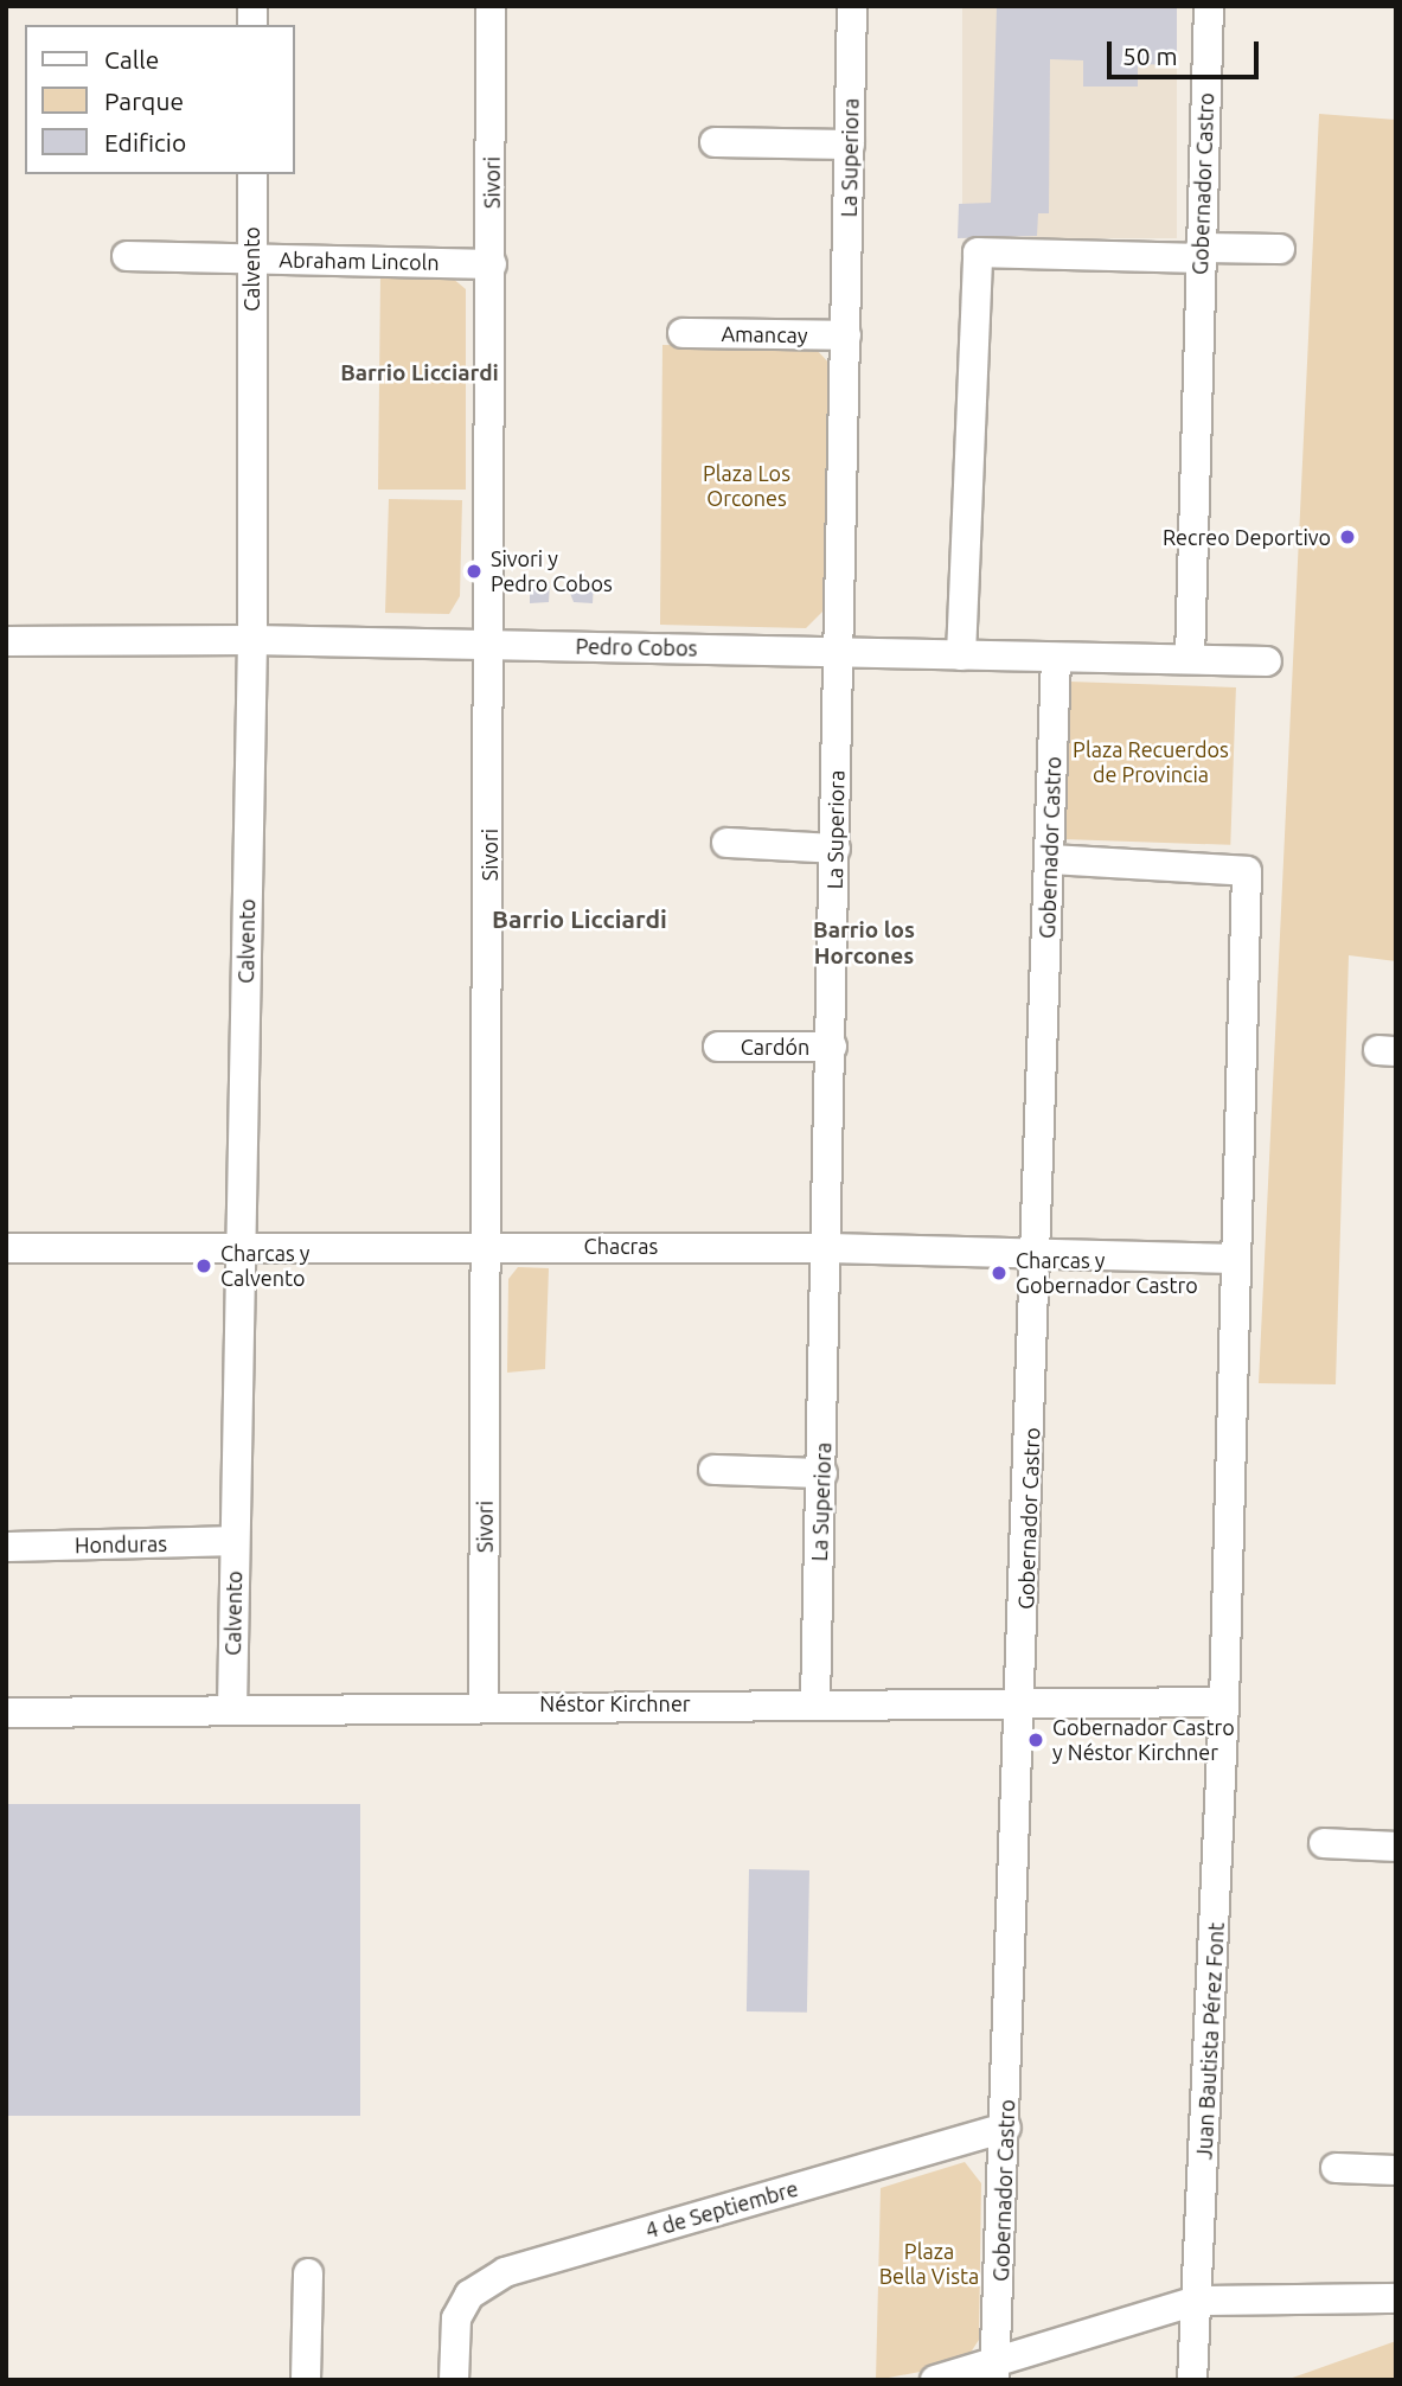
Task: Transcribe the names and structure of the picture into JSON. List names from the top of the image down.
{
  "streets": {
    "street": [
      "La Superiora",
      "Sivori",
      "Gobernador Castro",
      "Abraham Lincoln",
      "Calvento",
      "Amancay",
      "Pedro Cobos",
      "Cardón",
      "Chacras",
      "Honduras",
      "Néstor Kirchner",
      "Juan Bautista Pérez Font",
      "4 de Septiembre"
    ]
  },
  "crossings": [
    ["La Superiora", "Amancay"],
    ["La Superiora", "Pedro Cobos"],
    ["La Superiora", "Cardón"],
    ["La Superiora", "Chacras"],
    ["La Superiora", "Néstor Kirchner"],
    ["Sivori", "Abraham Lincoln"],
    ["Sivori", "Pedro Cobos"],
    ["Sivori", "Chacras"],
    ["Sivori", "Néstor Kirchner"],
    ["Gobernador Castro", "Pedro Cobos"],
    ["Gobernador Castro", "Chacras"],
    ["Gobernador Castro", "Néstor Kirchner"],
    ["Gobernador Castro", "Juan Bautista Pérez Font"],
    ["Gobernador Castro", "4 de Septiembre"],
    ["Abraham Lincoln", "Calvento"],
    ["Calvento", "Pedro Cobos"],
    ["Calvento", "Chacras"],
    ["Calvento", "Honduras"],
    ["Calvento", "Néstor Kirchner"],
    ["Chacras", "Juan Bautista Pérez Font"],
    ["Néstor Kirchner", "Juan Bautista Pérez Font"]
  ],
  "districts": ["Barrio Licciardi", "Barrio Licciardi", "Barrio los Horcones"],
  "parks": ["Plaza Los Orcones", "Plaza Recuerdos de Provincia", "Plaza Bella Vista"],
  "places": [
    "Recreo Deportivo",
    "Sivori y Pedro Cobos",
    "Charcas y Calvento",
    "Charcas y Gobernador Castro",
    "Gobernador Castro y Néstor Kirchner"
  ],
  "legend": ["Calle", "Parque", "Edificio"],
  "scale_bar": "50 m"
}
